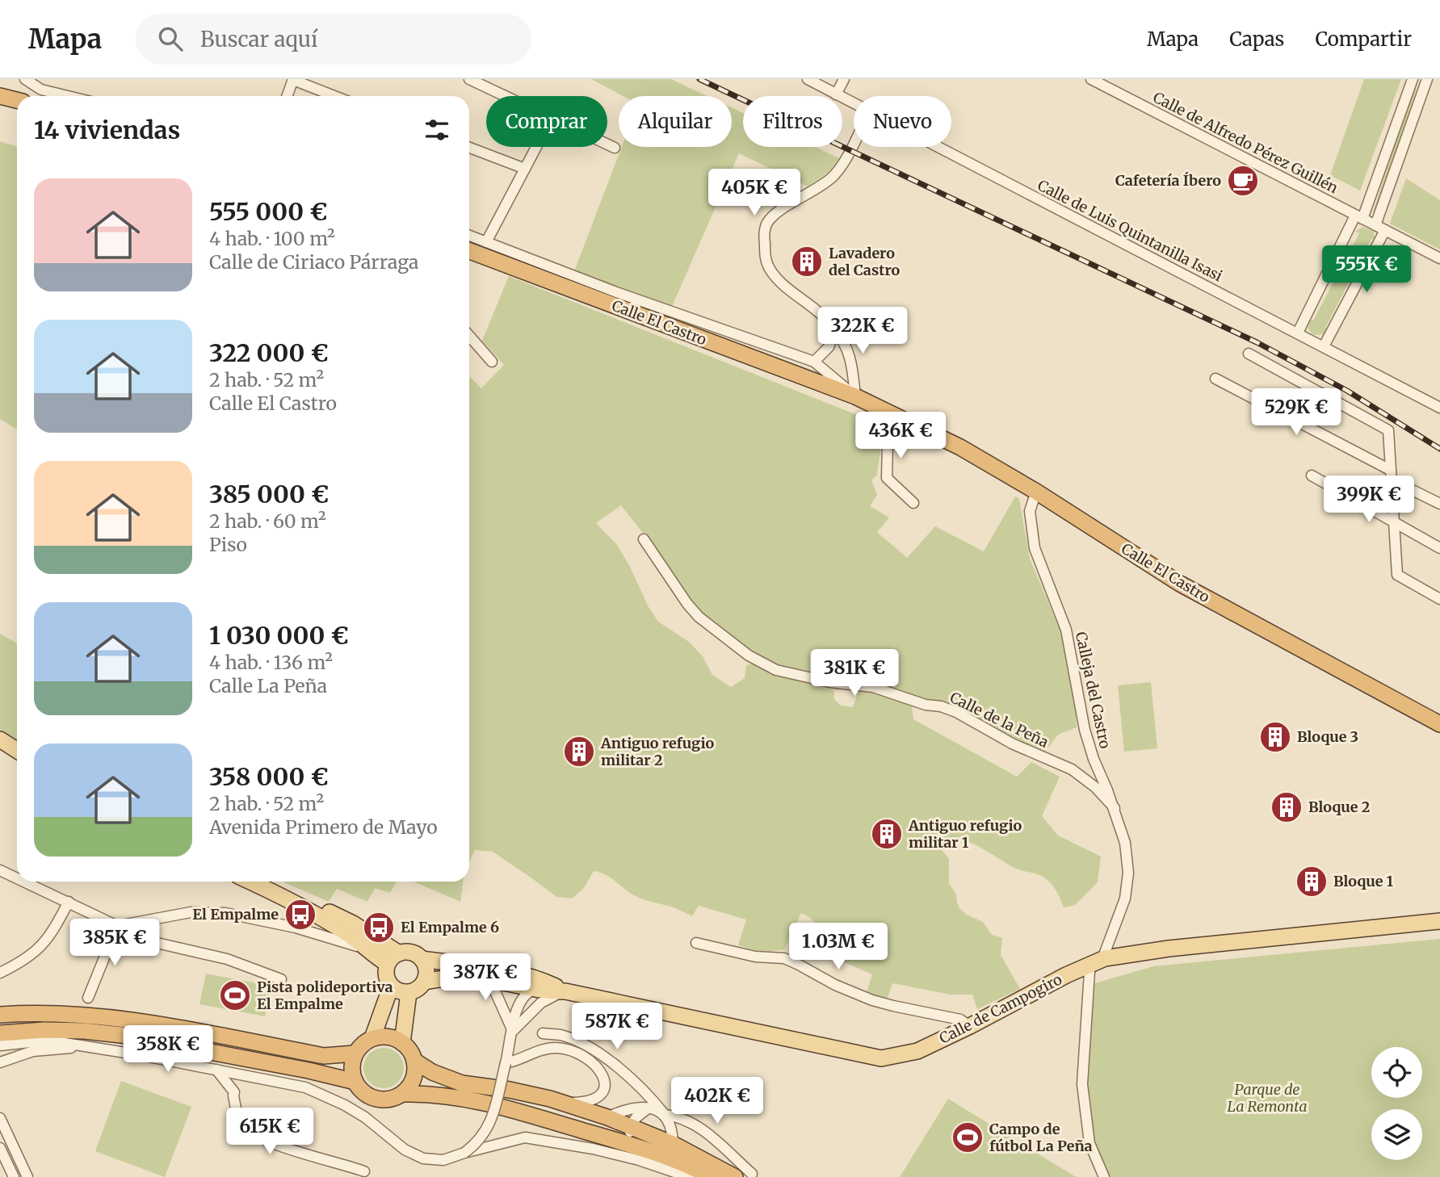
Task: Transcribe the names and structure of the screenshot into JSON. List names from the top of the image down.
{
  "streets": {
    "highway": ["Calle El Castro"],
    "main road": ["Calle de Campogiro"],
    "street": [
      "Calle de Alfredo Pérez Guillén",
      "Calle de Luis Quintanilla Isasi",
      "Calleja del Castro",
      "Calle de la Peña"
    ]
  },
  "crossings": [
    ["Calle El Castro", "Calleja del Castro"],
    ["Calleja del Castro", "Calle de la Peña"],
    ["Calleja del Castro", "Calle de Campogiro"]
  ],
  "parks": ["Parque de La Remonta"],
  "places": {
    "cafe": ["Cafetería Íbero"],
    "building": [
      "Lavadero del Castro",
      "Bloque 3",
      "Antiguo refugio militar 2",
      "Bloque 2",
      "Antiguo refugio militar 1",
      "Bloque 1"
    ],
    "bus stop": ["El Empalme", "El Empalme 6"],
    "sports": ["Pista polideportiva El Empalme", "Campo de fútbol La Peña"]
  },
  "page": {
    "header": "Mapa",
    "search": "Buscar aquí",
    "nav": ["Mapa", "Capas", "Compartir"],
    "chip": [
      "Comprar",
      "Alquilar",
      "Filtros",
      "Nuevo"
    ],
    "heading": "14 viviendas",
    "list": [
      {
        "name": "555 000 €",
        "note": "4 hab. · 100 m² · Calle de Ciriaco Párraga"
      },
      {
        "name": "322 000 €",
        "note": "2 hab. · 52 m² · Calle El Castro"
      },
      {
        "name": "385 000 €",
        "note": "2 hab. · 60 m² · Piso"
      },
      {
        "name": "1 030 000 €",
        "note": "4 hab. · 136 m² · Calle La Peña"
      },
      {
        "name": "358 000 €",
        "note": "2 hab. · 52 m² · Avenida Primero de Mayo"
      }
    ],
    "price": [
      "405K €",
      "555K €",
      "322K €",
      "529K €",
      "436K €",
      "399K €",
      "381K €",
      "385K €",
      "1.03M €",
      "387K €",
      "587K €",
      "358K €",
      "402K €",
      "615K €"
    ]
  }
}
